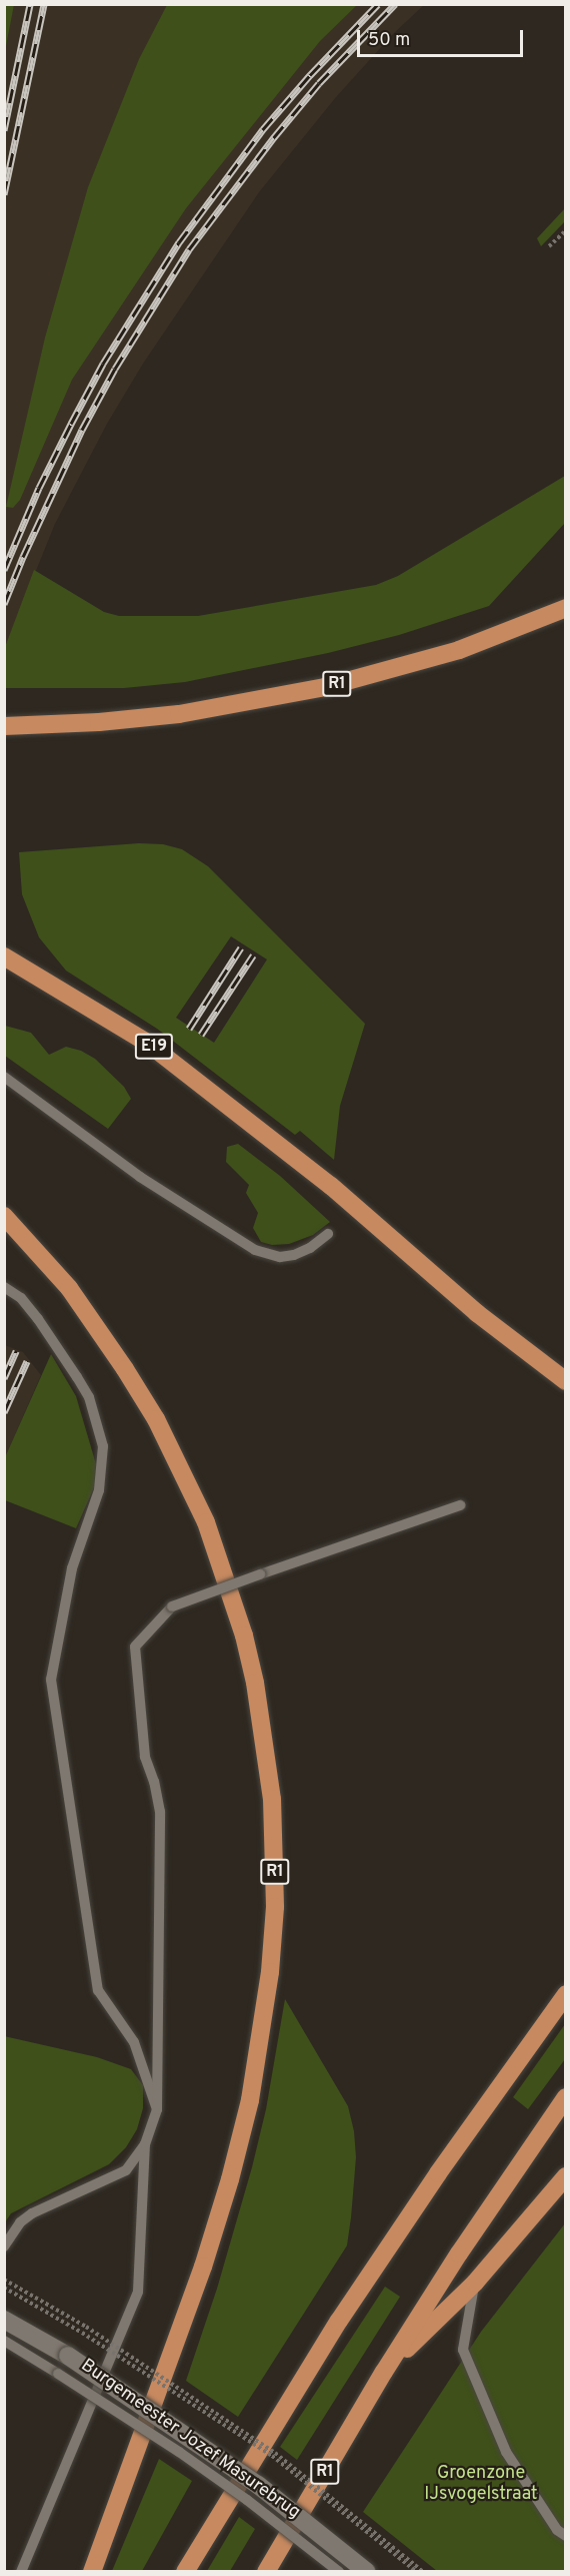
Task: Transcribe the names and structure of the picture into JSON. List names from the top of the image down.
{
  "streets": {
    "highway": ["R1", "E19"],
    "street": ["Burgemeester Jozef Masurebrug"]
  },
  "parks": ["Groenzone IJsvogelstraat"],
  "scale_bar": "50 m"
}
